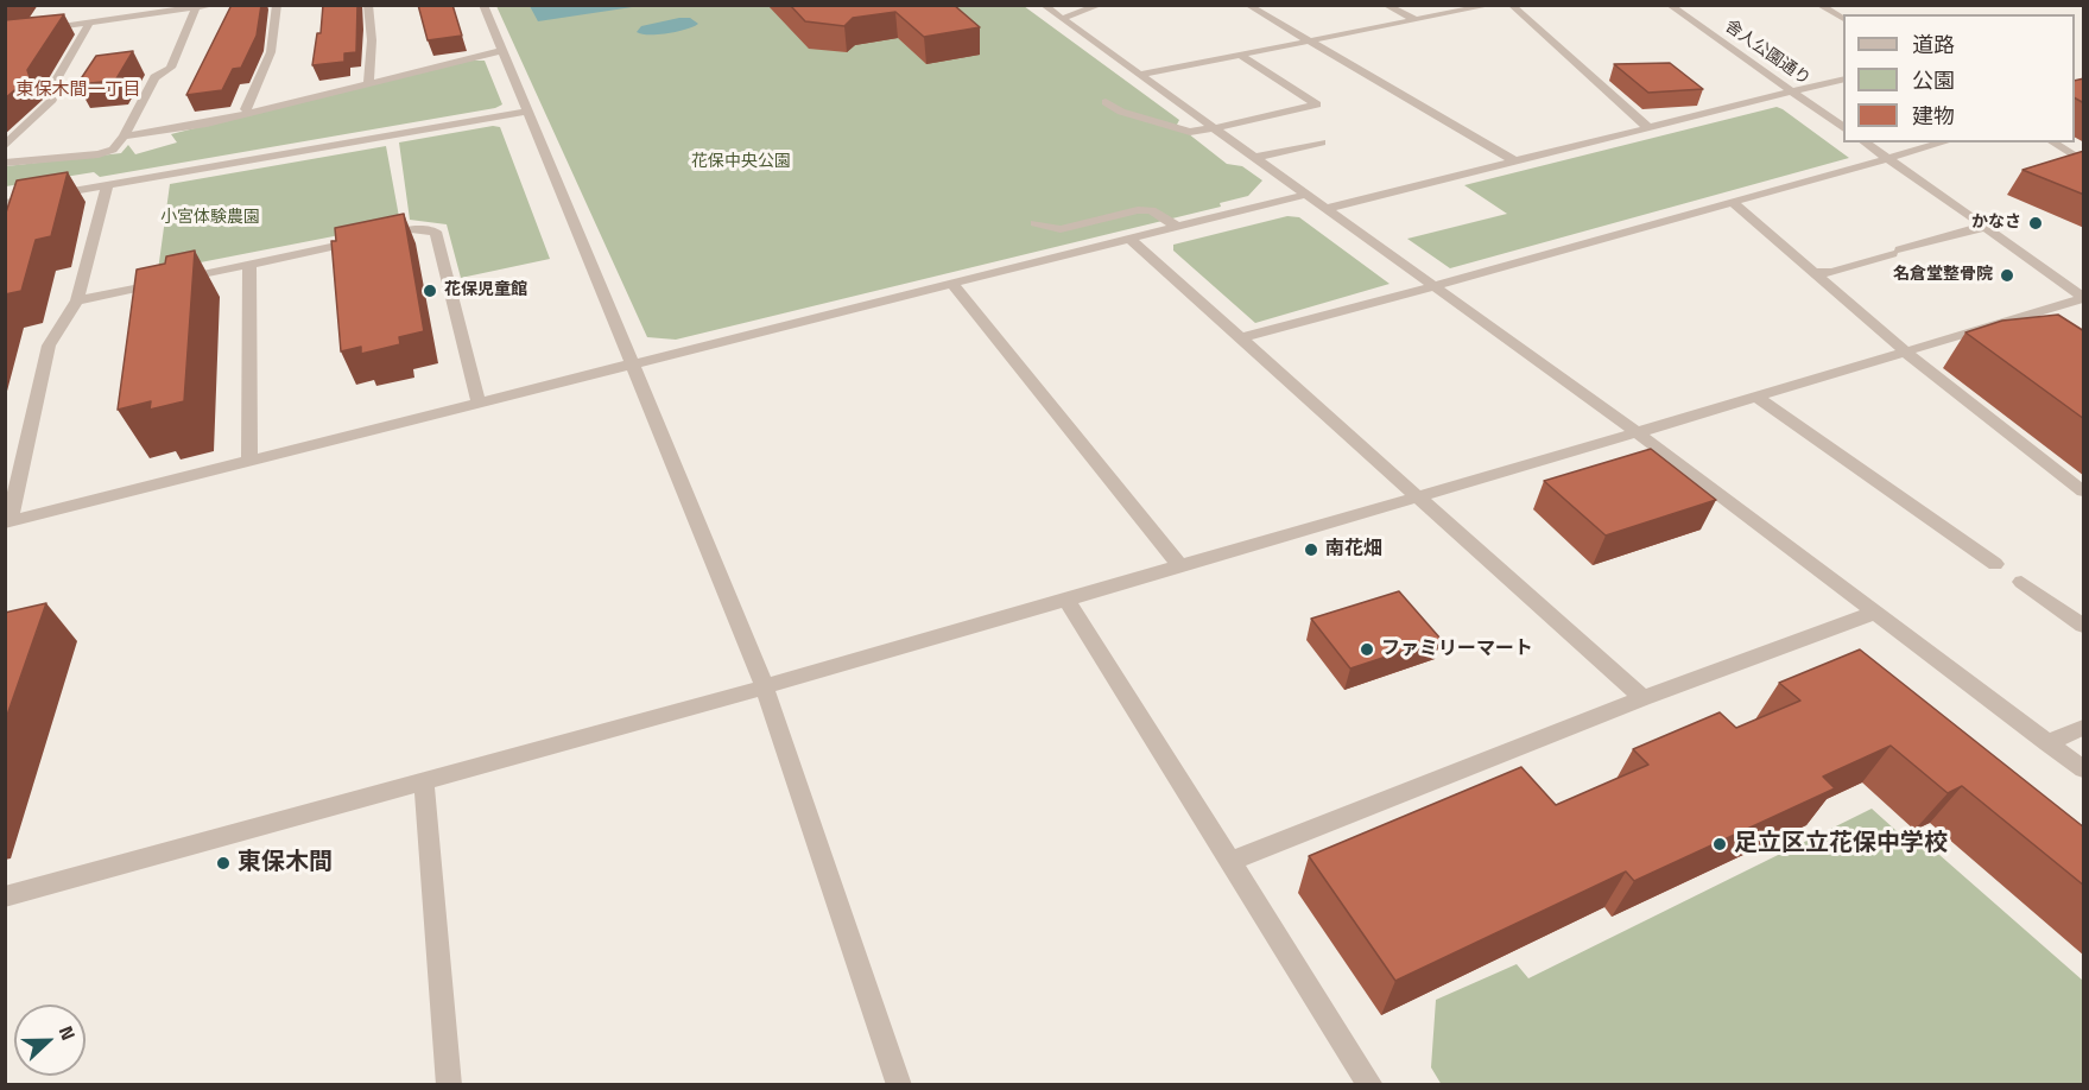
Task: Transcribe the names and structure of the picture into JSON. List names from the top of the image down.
{
  "streets": {
    "street": ["舎人公園通り"]
  },
  "districts": ["東保木間一丁目"],
  "parks": ["花保中央公園", "小宮体験農園"],
  "places": [
    "かなさ",
    "名倉堂整骨院",
    "花保児童館",
    "南花畑",
    "ファミリーマート",
    "足立区立花保中学校",
    "東保木間"
  ],
  "legend": ["道路", "公園", "建物"],
  "north": "right"
}
